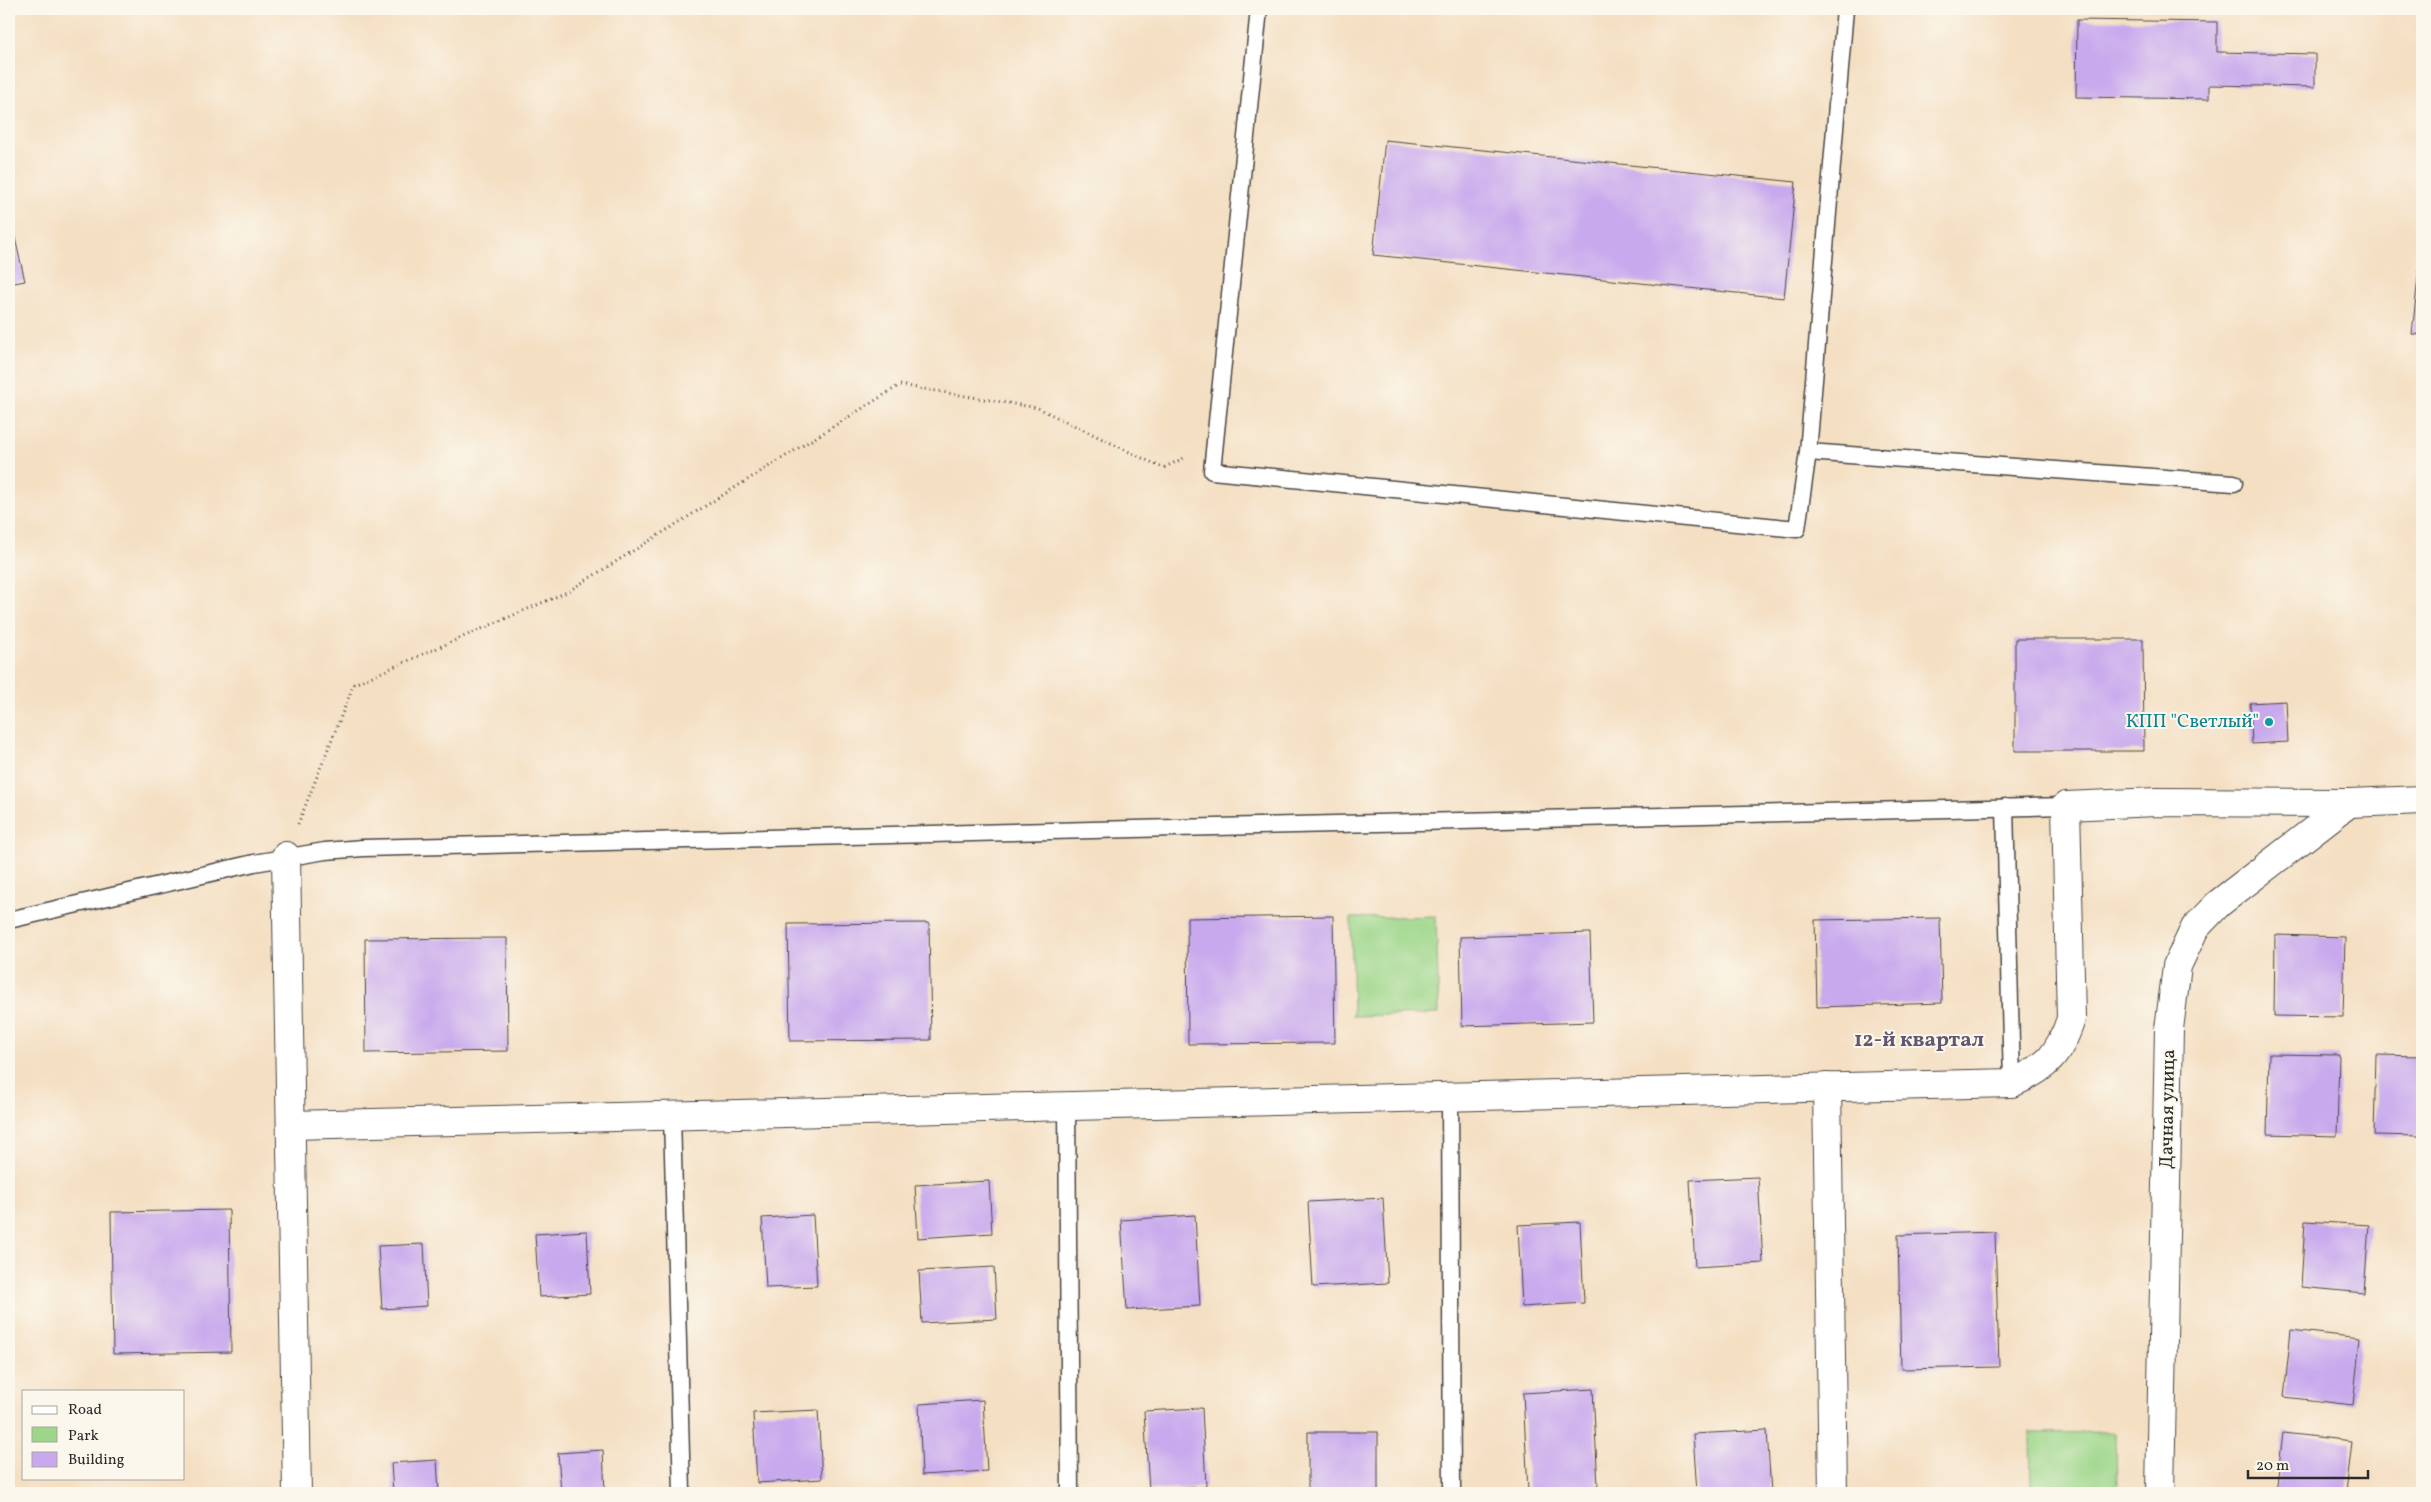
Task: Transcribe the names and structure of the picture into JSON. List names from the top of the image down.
{
  "streets": {
    "street": ["Дачная улица"]
  },
  "districts": ["12-й квартал"],
  "places": ["КПП \"Светлый\""],
  "legend": ["Road", "Park", "Building"],
  "scale_bar": "20 m"
}
